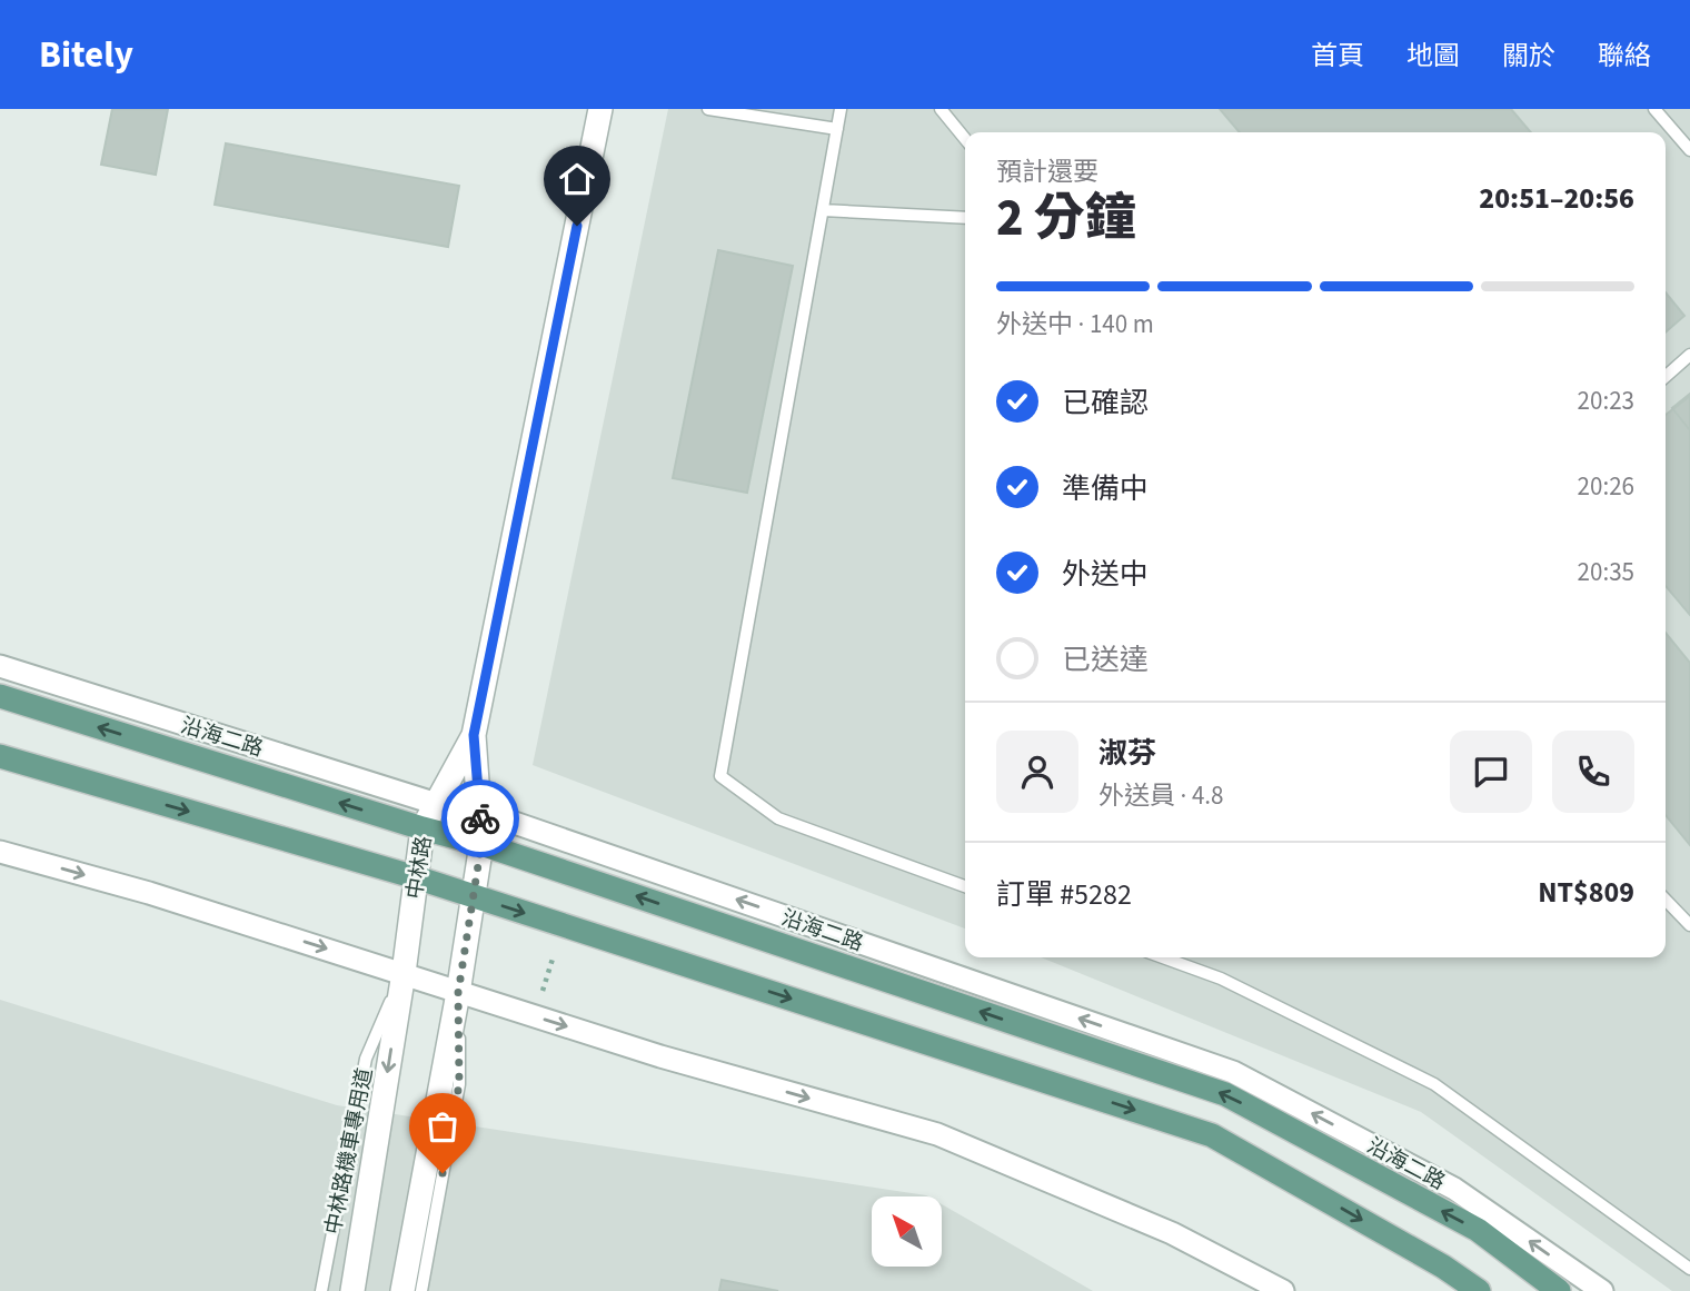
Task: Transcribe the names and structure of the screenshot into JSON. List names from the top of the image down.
{
  "streets": {
    "main road": ["沿海二路"],
    "street": ["中林路"],
    "lane": ["中林路機車專用道"]
  },
  "crossings": [
    ["沿海二路", "中林路"],
    ["中林路", "中林路機車專用道"]
  ],
  "north": "top left",
  "page": {
    "header": "Bitely",
    "nav": [
      "首頁",
      "地圖",
      "關於",
      "聯絡"
    ],
    "heading": ["2 分鐘", "預計還要", "20:51–20:56"],
    "panel": [
      "淑芬",
      "外送員 · 4.8",
      "訂單 #5282",
      "NT$809"
    ],
    "bar": "外送中 · 140 m",
    "list": [
      ["已確認", "20:23"],
      ["準備中", "20:26"],
      ["外送中", "20:35"],
      "已送達"
    ]
  }
}
